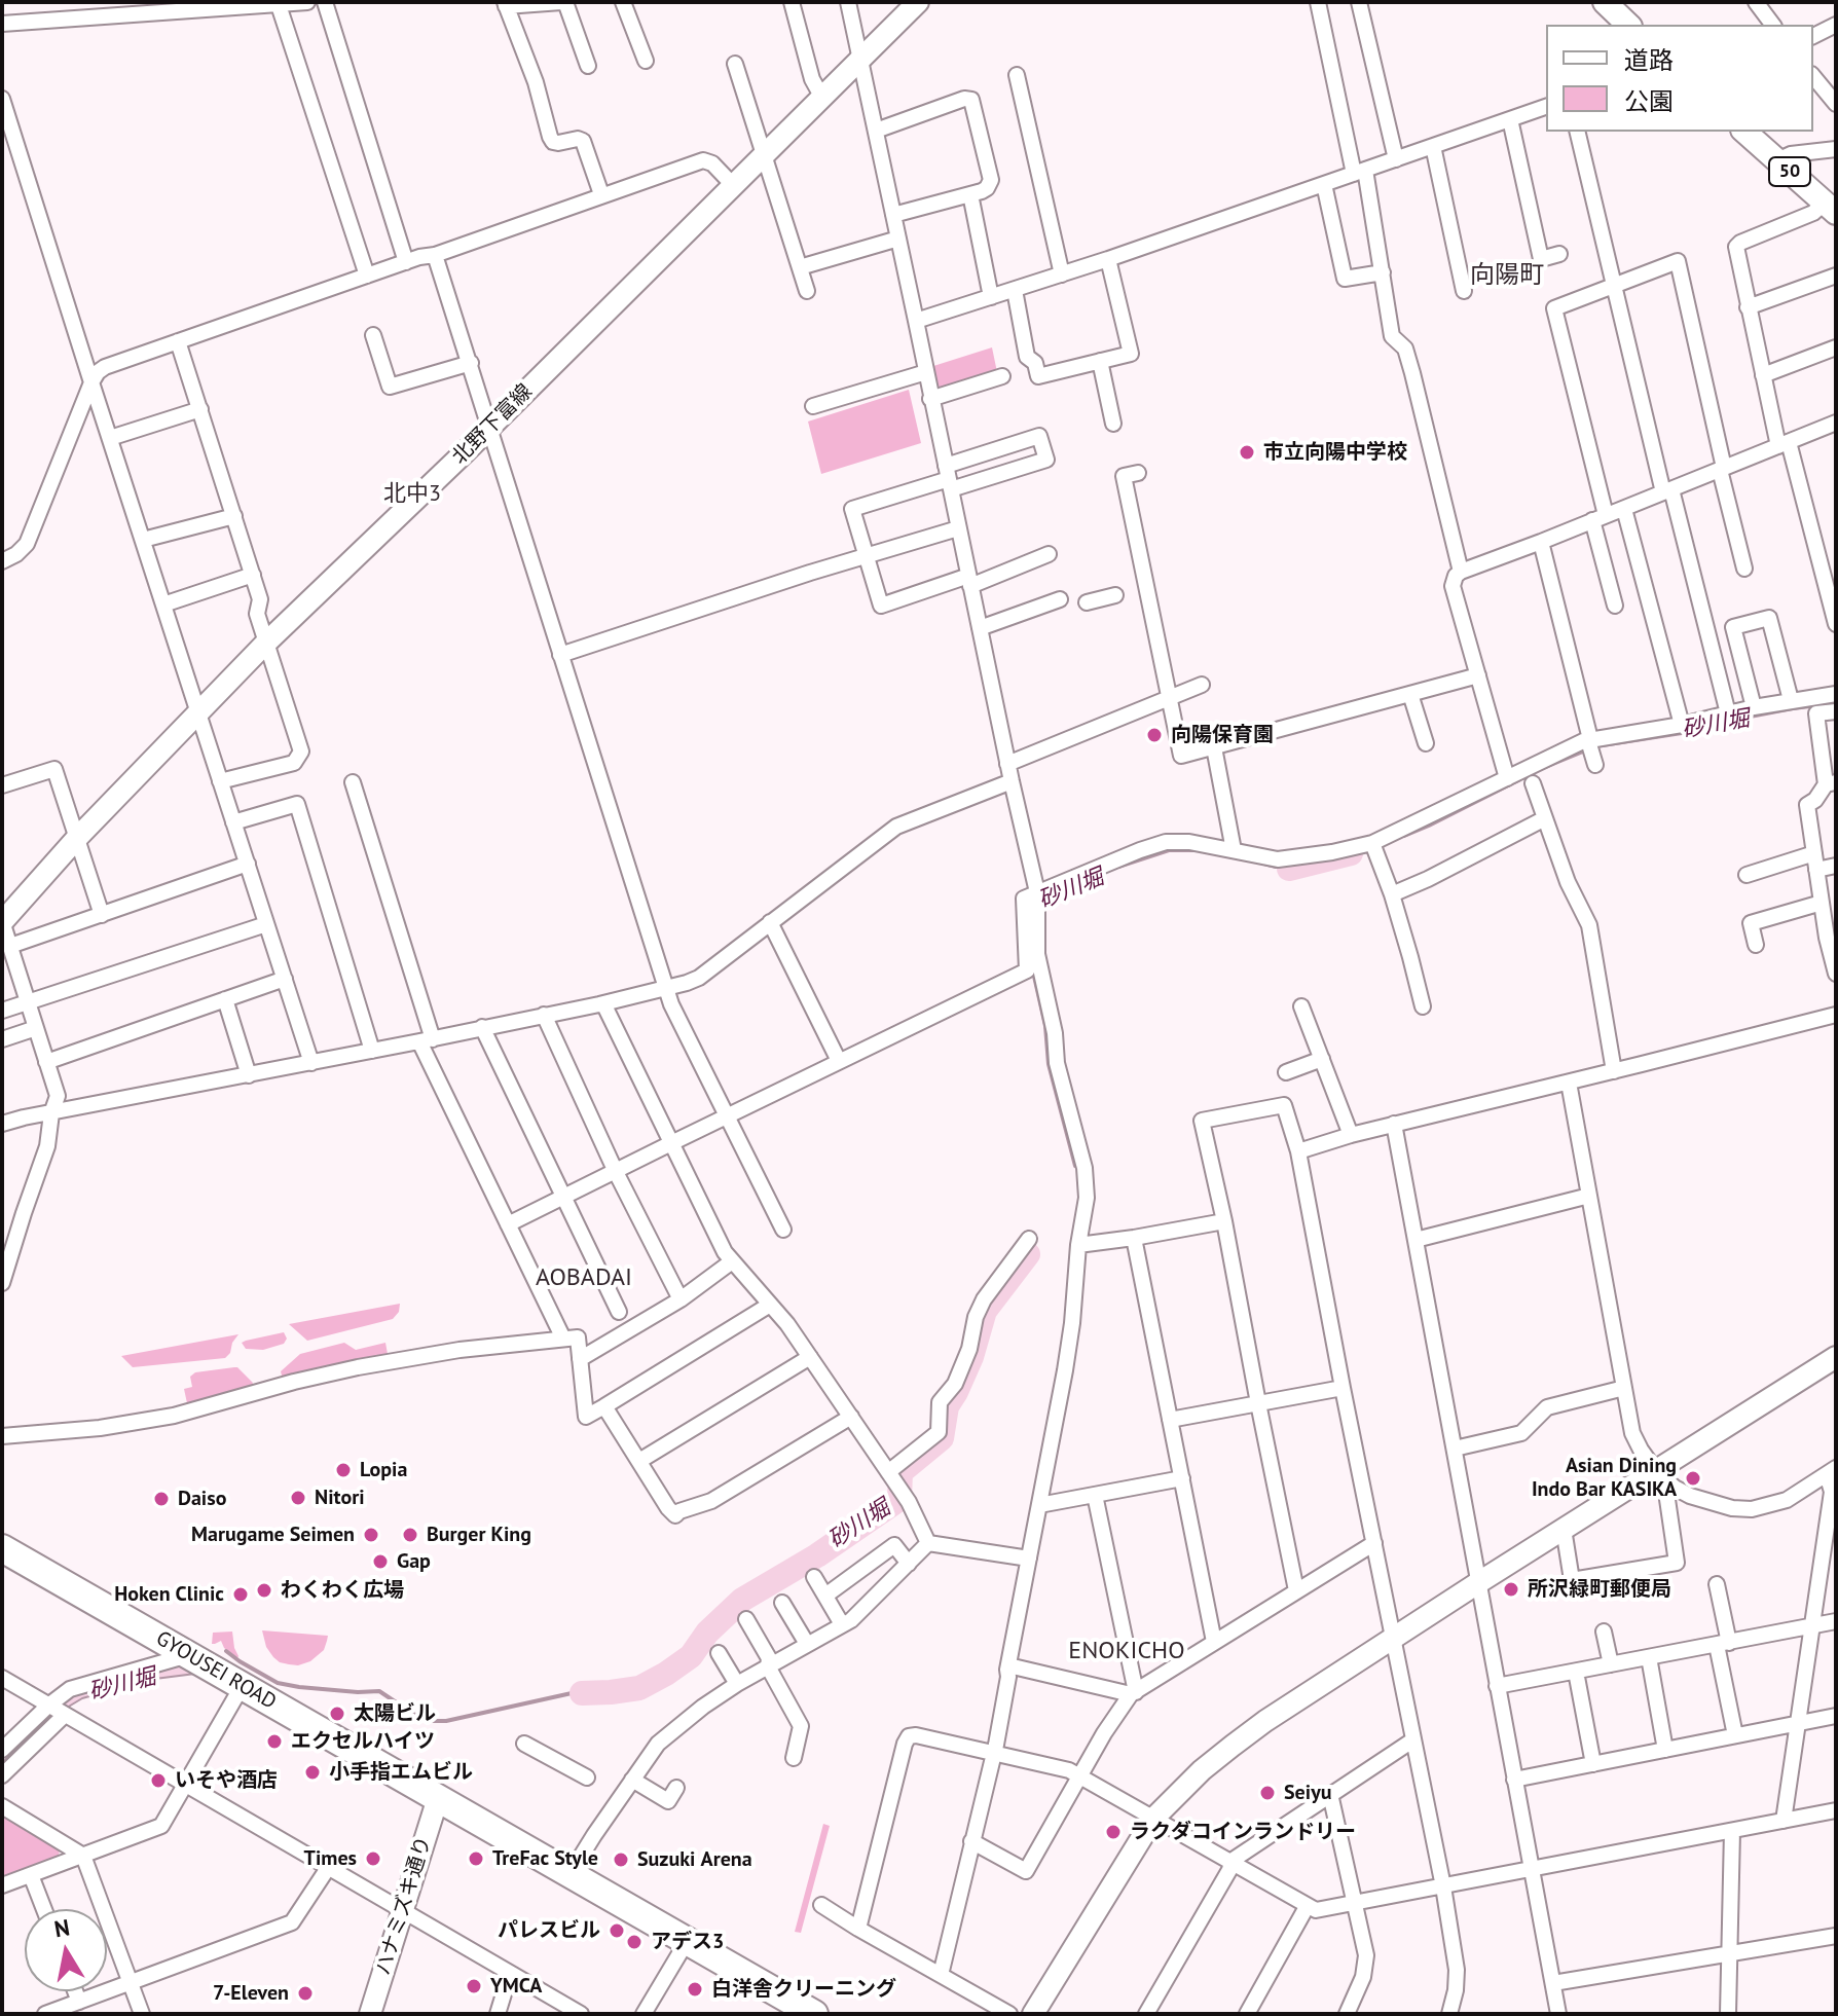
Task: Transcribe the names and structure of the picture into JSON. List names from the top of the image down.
{
  "streets": {
    "highway": ["GYOUSEI ROAD"],
    "main road": ["50"],
    "street": ["北野下富線", "ハナミズキ通り"]
  },
  "crossings": [
    ["GYOUSEI ROAD", "ハナミズキ通り"]
  ],
  "districts": [
    "向陽町",
    "北中3",
    "AOBADAI",
    "ENOKICHO"
  ],
  "water": ["砂川堀"],
  "places": [
    "市立向陽中学校",
    "向陽保育園",
    "Lopia",
    "Asian Dining Indo Bar KASIKA",
    "Nitori",
    "Daiso",
    "Marugame Seimen",
    "Burger King",
    "Gap",
    "所沢緑町郵便局",
    "わくわく広場",
    "Hoken Clinic",
    "太陽ビル",
    "エクセルハイツ",
    "小手指エムビル",
    "いそや酒店",
    "Seiyu",
    "ラクダコインランドリー",
    "Times",
    "TreFac Style",
    "Suzuki Arena",
    "パレスビル",
    "アデス3",
    "YMCA",
    "白洋舎クリーニング",
    "7-Eleven"
  ],
  "legend": ["道路", "公園"],
  "north": "top"
}
